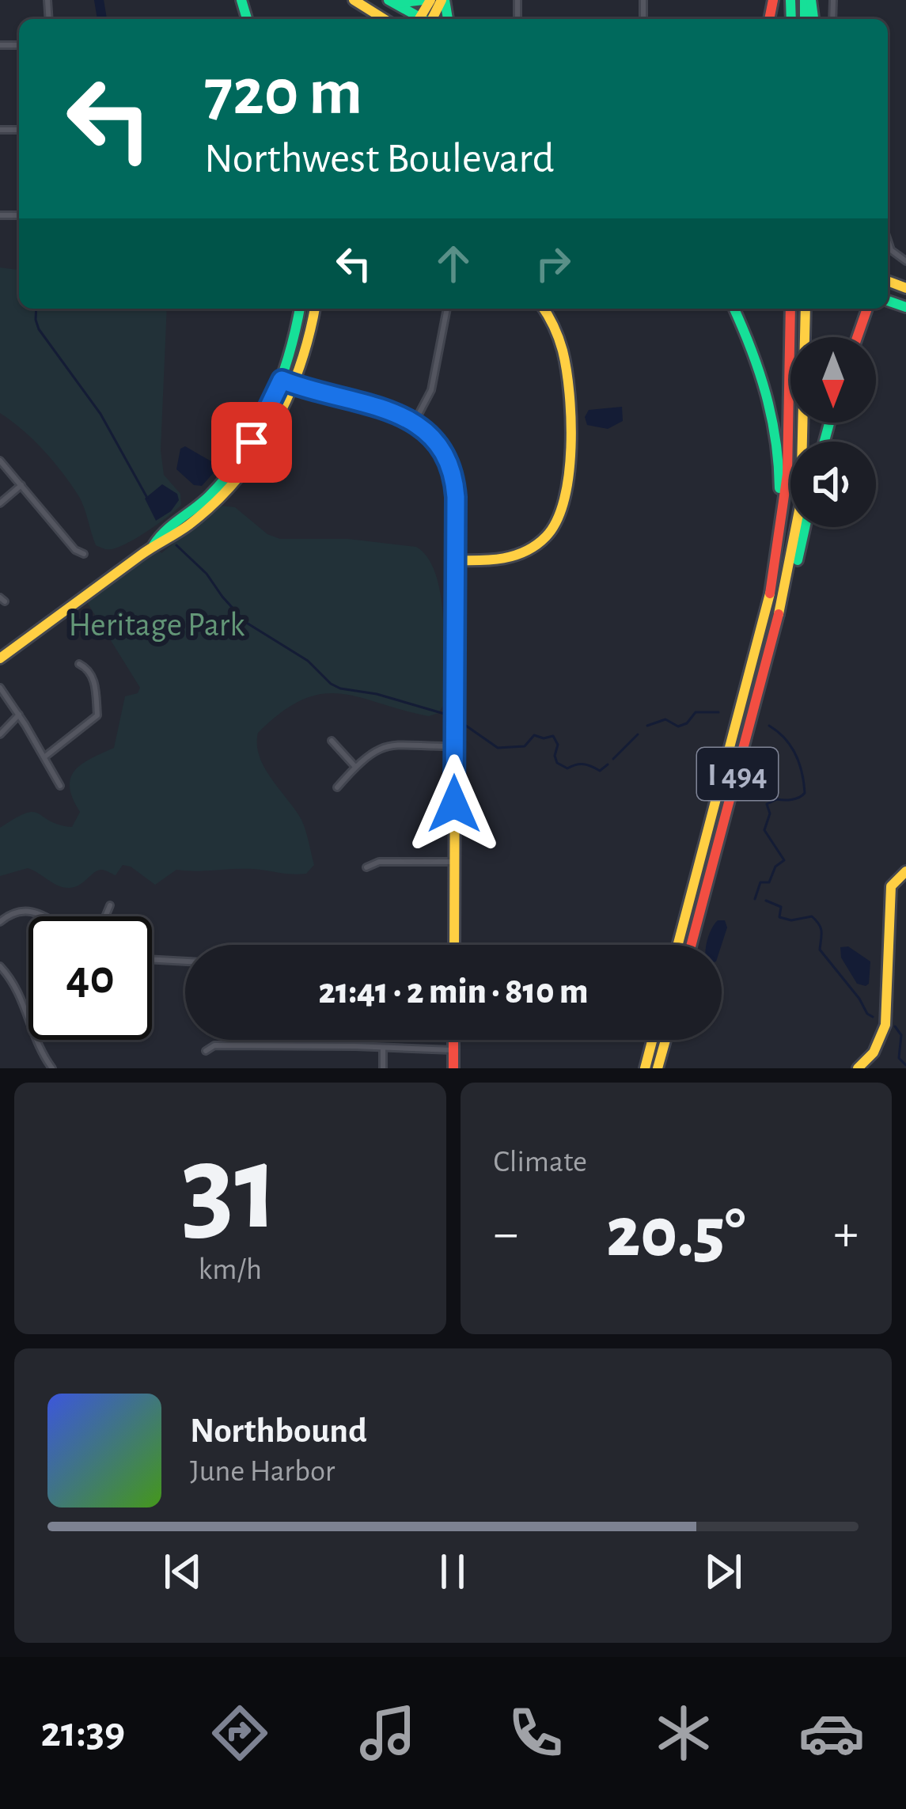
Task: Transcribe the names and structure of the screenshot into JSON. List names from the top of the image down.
{
  "streets": {
    "main road": ["I 494"]
  },
  "parks": ["Heritage Park"],
  "north": "bottom",
  "page": {
    "turn": ["720 m", "Northwest Boulevard"],
    "limit": "40",
    "trip": "21:41 · 2 min · 810 m",
    "tile": [
      ["31", "km/h"],
      "Climate"
    ],
    "heat": ["−", "20.5°", "+"],
    "song": ["Northbound", "June Harbor"],
    "tabs": "21:39"
  }
}
